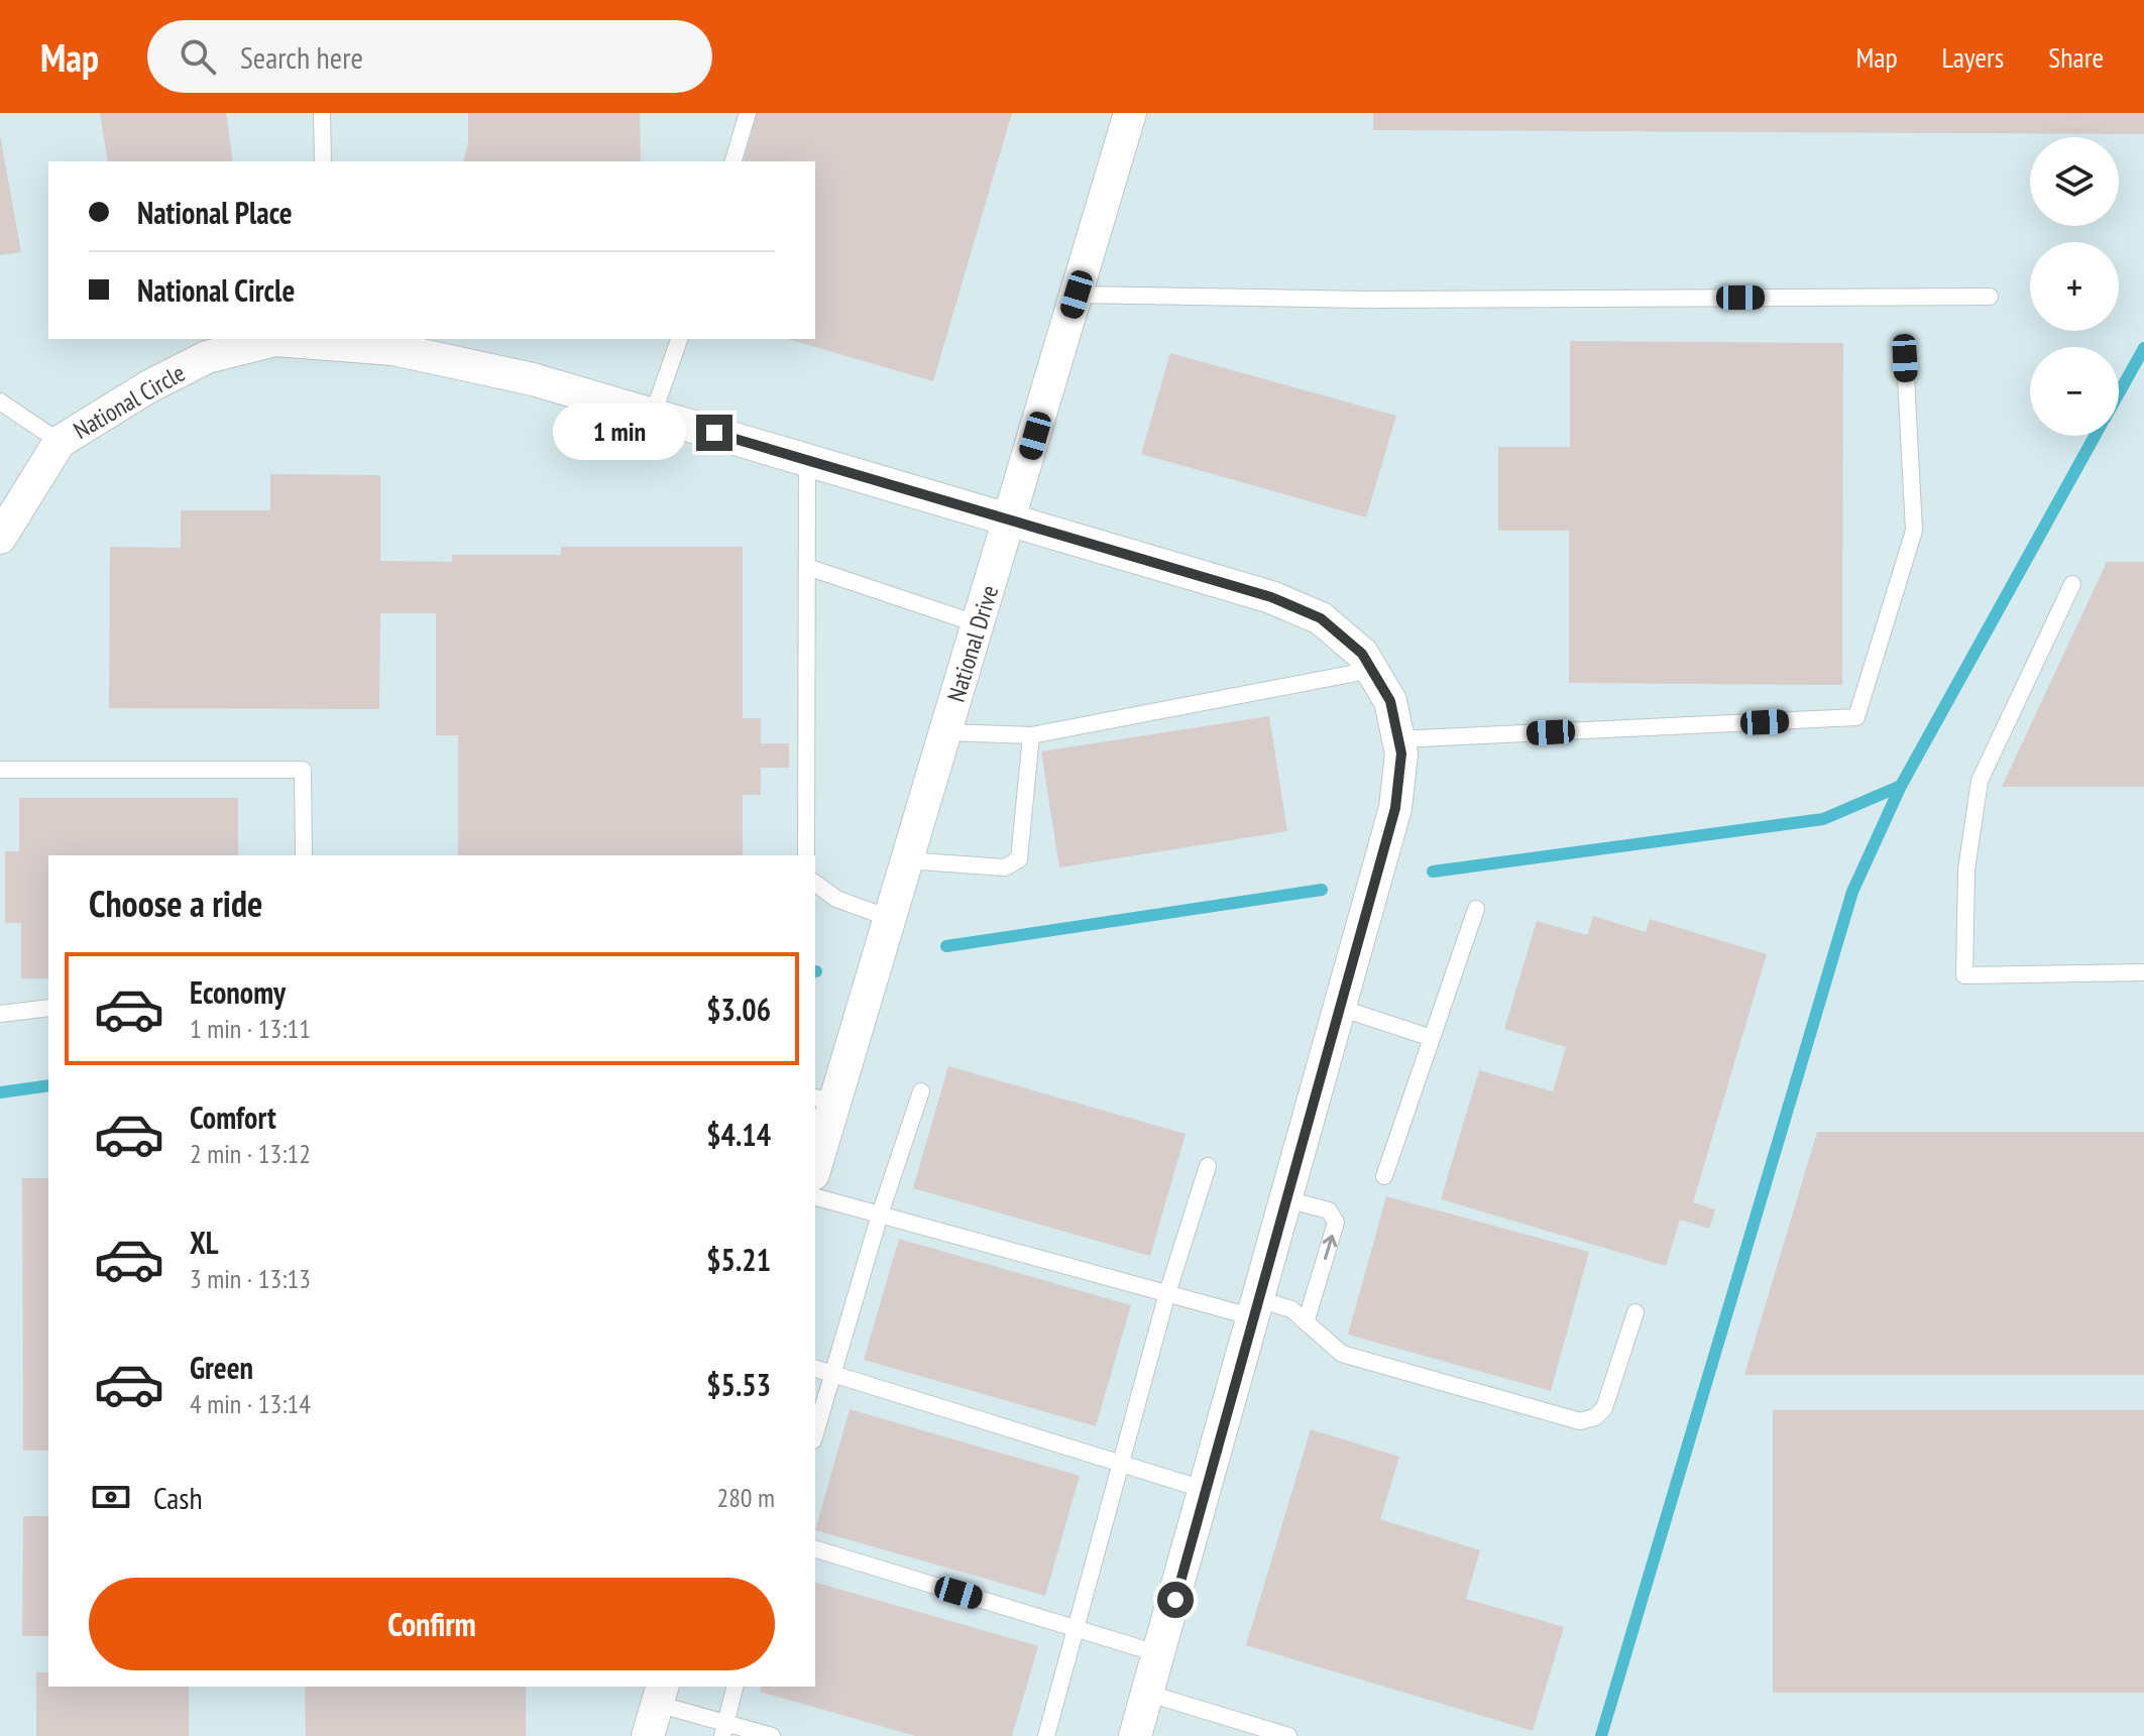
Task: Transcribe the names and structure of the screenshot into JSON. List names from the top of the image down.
{
  "streets": {
    "street": ["National Circle", "National Drive"]
  },
  "crossings": [
    ["National Circle", "National Drive"]
  ],
  "page": {
    "header": "Map",
    "search": "Search here",
    "nav": ["Map", "Layers", "Share"],
    "map_buttons": ["+", "−"],
    "banner": ["National Place", "National Circle"],
    "bubble": "1 min",
    "heading": "Choose a ride",
    "list": [
      {
        "name": "Economy",
        "note": "1 min · 13:11",
        "value": "$3.06"
      },
      {
        "name": "Comfort",
        "note": "2 min · 13:12",
        "value": "$4.14"
      },
      {
        "name": "XL",
        "note": "3 min · 13:13",
        "value": "$5.21"
      },
      {
        "name": "Green",
        "note": "4 min · 13:14",
        "value": "$5.53"
      }
    ],
    "pay": ["Cash", "280 m"],
    "buttons": "Confirm"
  }
}
